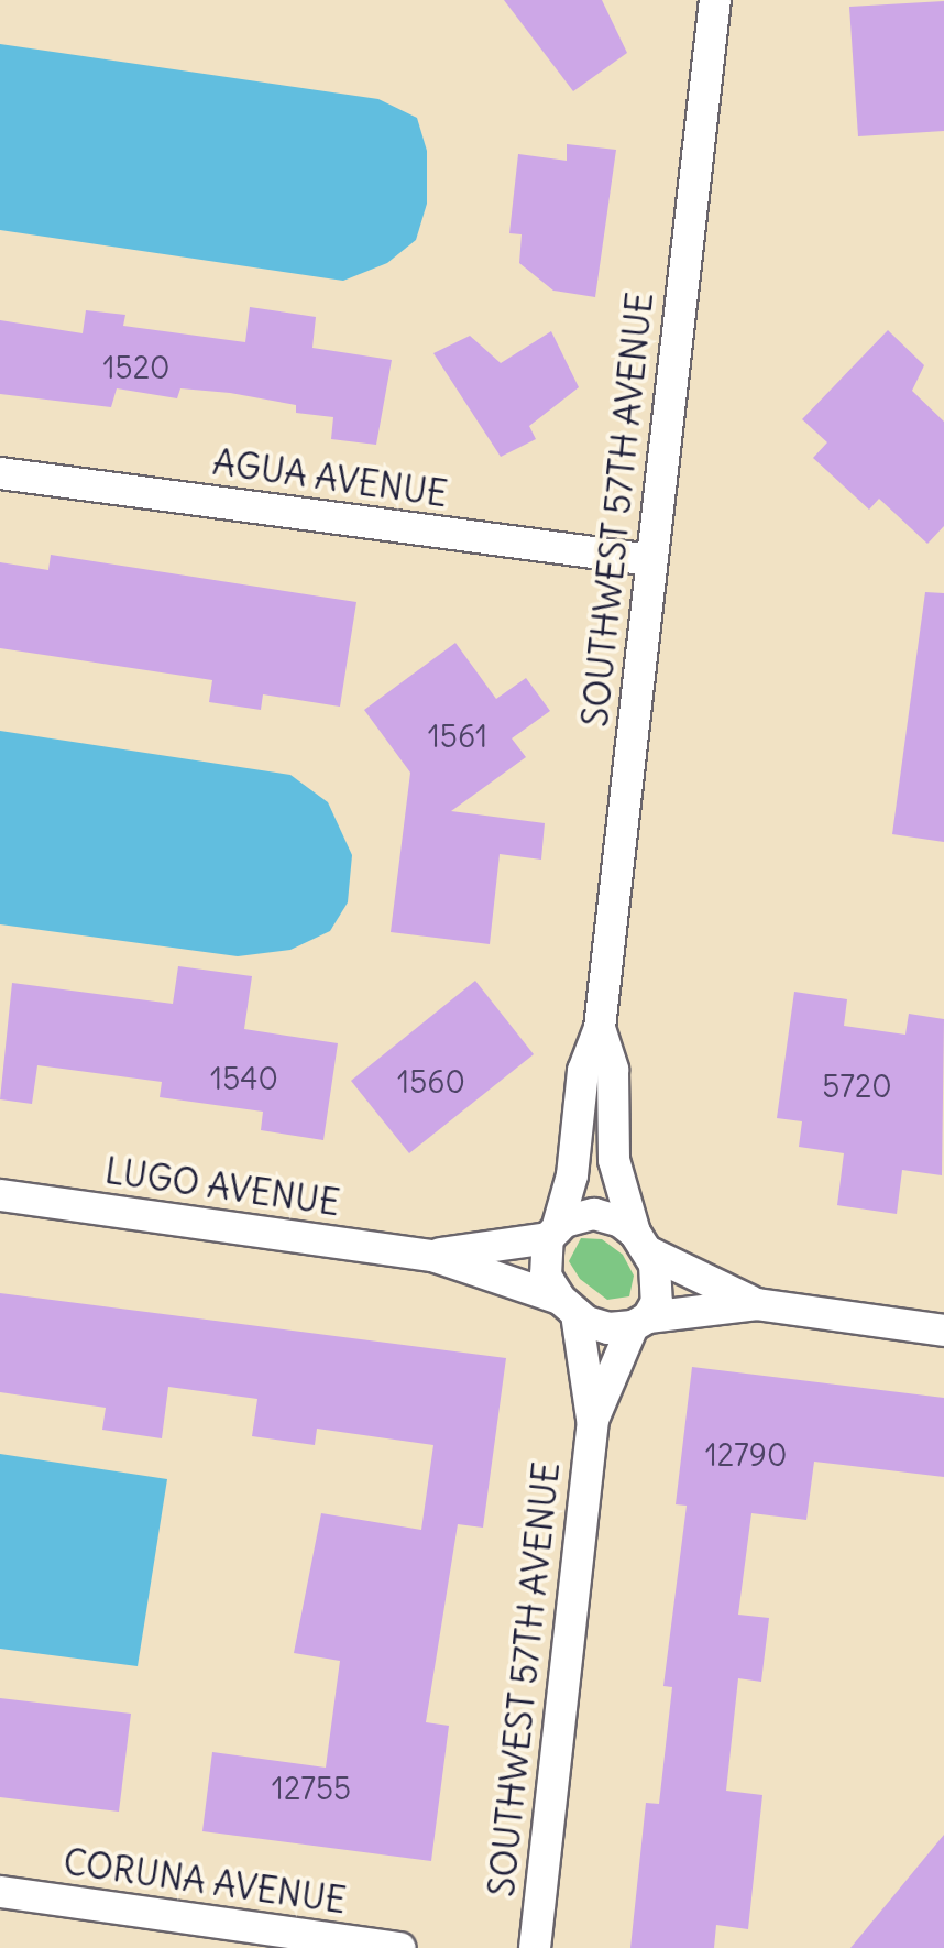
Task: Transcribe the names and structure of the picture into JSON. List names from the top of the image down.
{
  "streets": {
    "street": [
      "AGUA AVENUE",
      "SOUTHWEST 57TH AVENUE",
      "LUGO AVENUE",
      "CORUNA AVENUE"
    ]
  },
  "crossings": [
    ["AGUA AVENUE", "SOUTHWEST 57TH AVENUE"]
  ],
  "house_numbers": [
    "1520",
    "1561",
    "1540",
    "1560",
    "5720",
    "12790",
    "12755"
  ]
}
